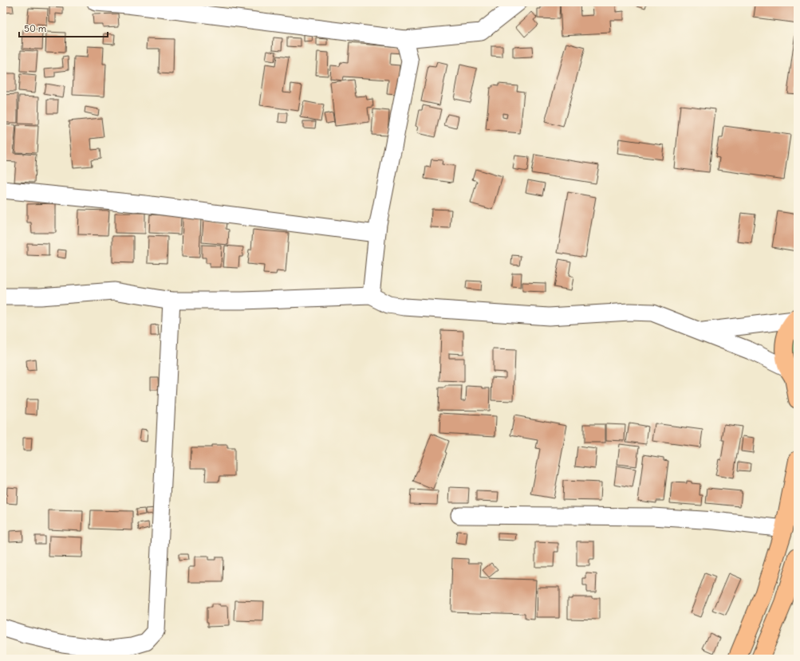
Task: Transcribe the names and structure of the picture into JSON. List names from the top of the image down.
{
  "scale_bar": "50 m"
}
